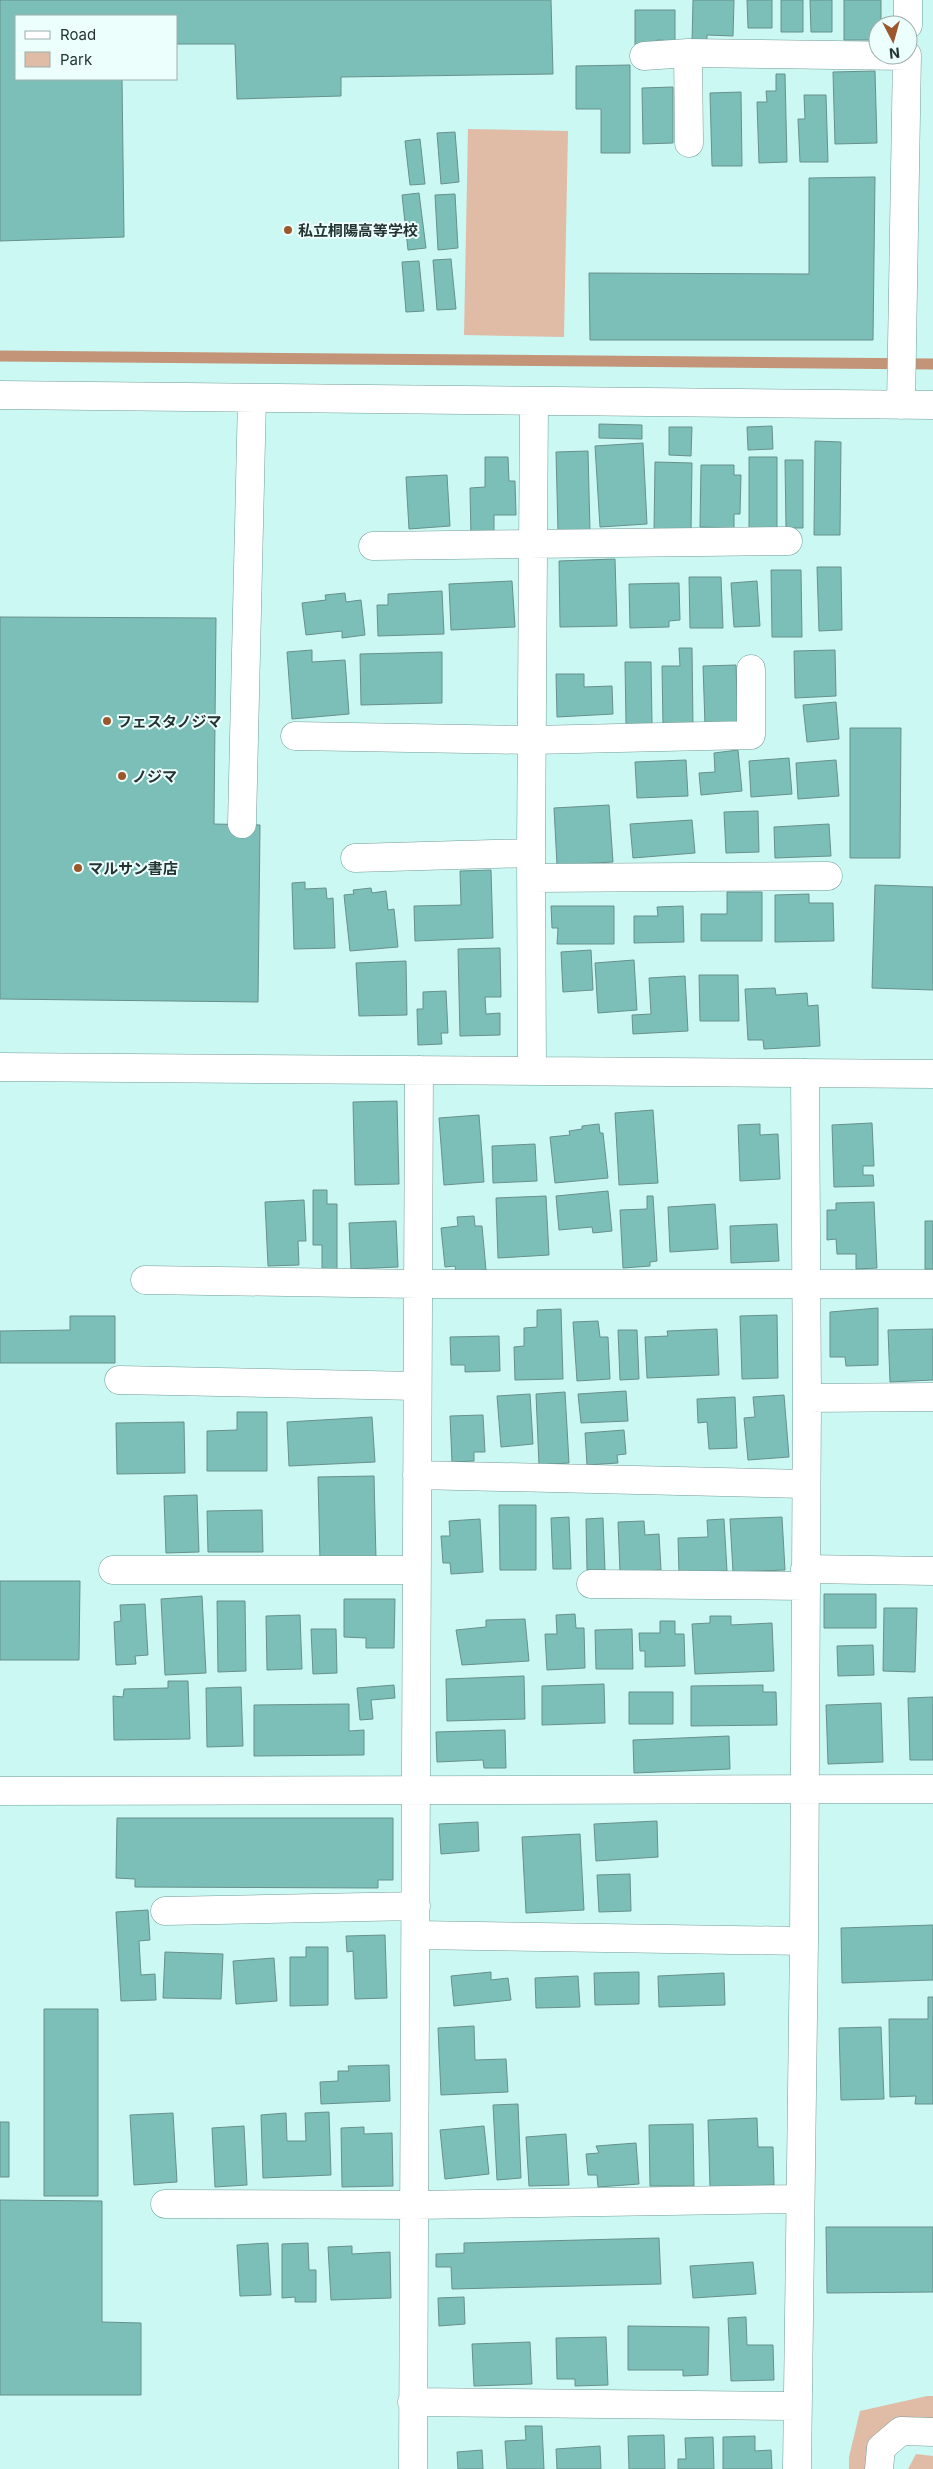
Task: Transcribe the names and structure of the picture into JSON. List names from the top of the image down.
{
  "places": [
    "私立桐陽高等学校",
    "フェスタノジマ",
    "ノジマ",
    "マルサン書店"
  ],
  "legend": ["Road", "Park"],
  "north": "bottom"
}
